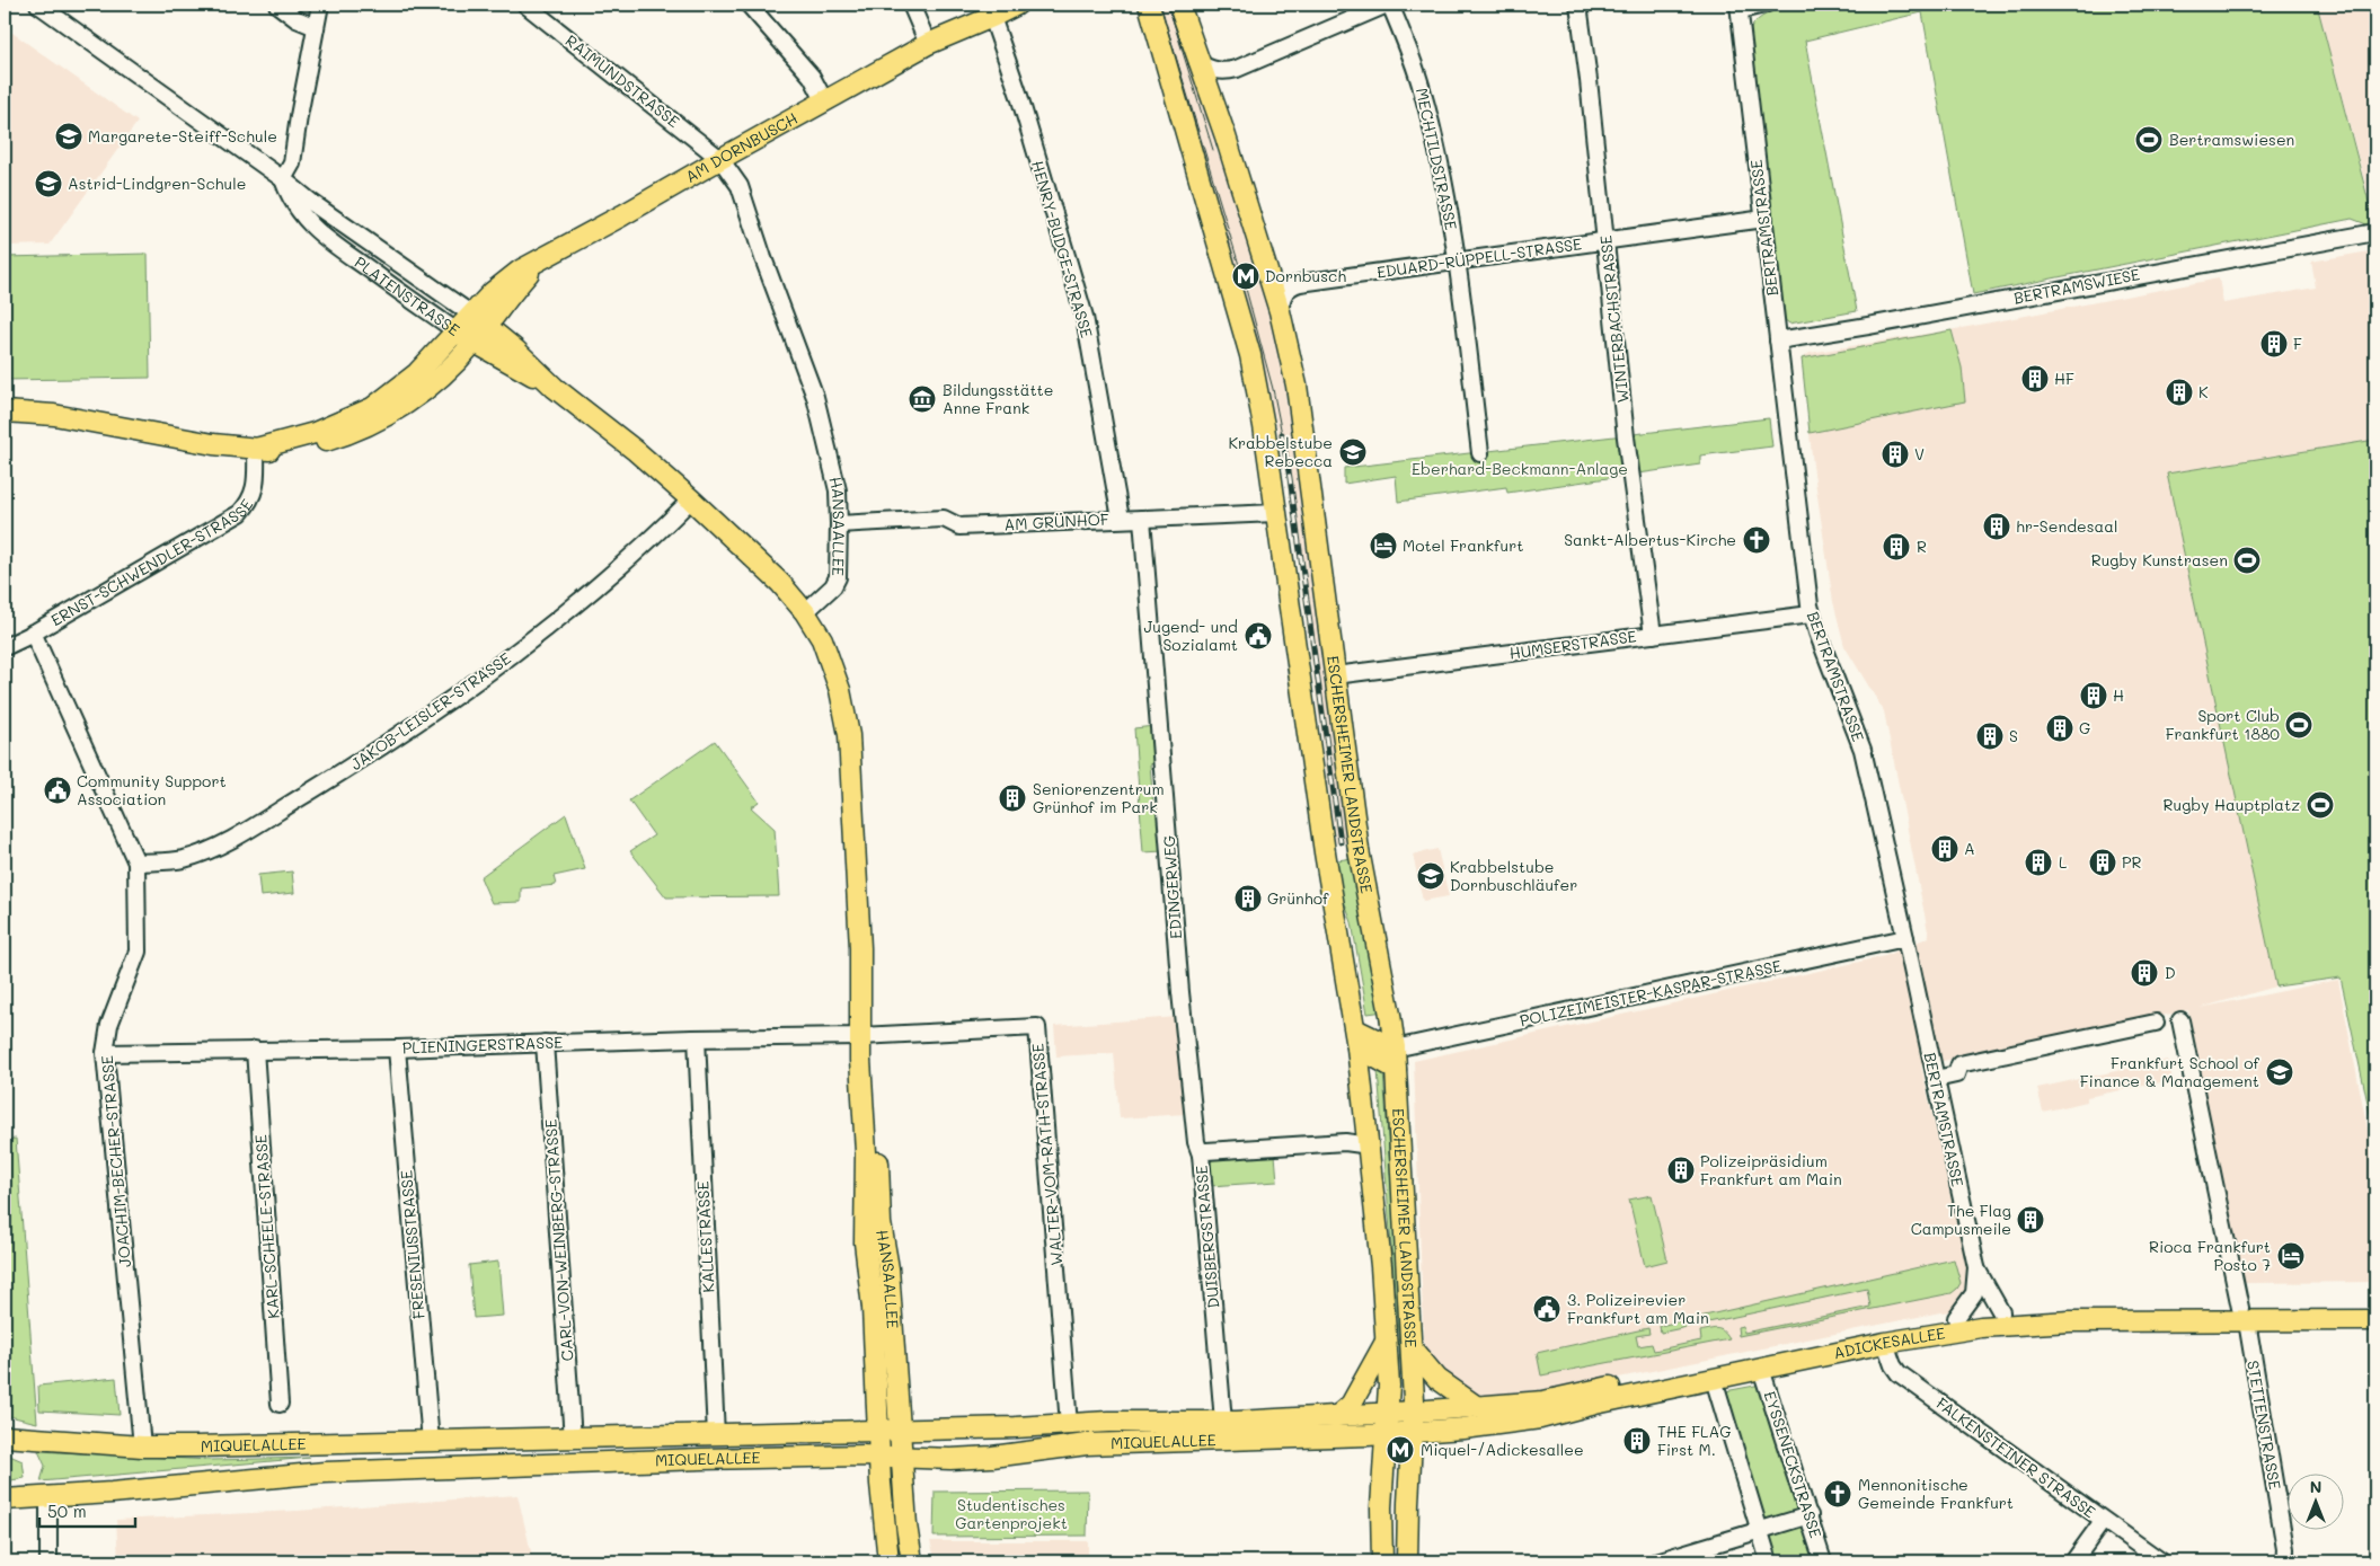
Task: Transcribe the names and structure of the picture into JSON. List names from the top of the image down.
{
  "streets": {
    "main road": [
      "AM DORNBUSCH",
      "PLATENSTRASSE",
      "HANSAALLEE",
      "ESCHERSHEIMER LANDSTRASSE",
      "ADICKESALLEE",
      "MIQUELALLEE"
    ],
    "street": [
      "RAIMUNDSTRASSE",
      "MECHTILDSTRASSE",
      "BERTRAMSTRASSE",
      "HENRY-BUDGE-STRASSE",
      "EDUARD-RÜPPELL-STRASSE",
      "BERTRAMSWIESE",
      "WINTERBACHSTRASSE",
      "AM GRÜNHOF",
      "ERNST-SCHWENDLER-STRASSE",
      "HUMSERSTRASSE",
      "JAKOB-LEISLER-STRASSE",
      "EDINGERWEG",
      "POLIZEIMEISTER-KASPAR-STRASSE",
      "PLIENINGERSTRASSE",
      "WALTER-VOM-RATH-STRASSE",
      "JOACHIM-BECHER-STRASSE",
      "KARL-SCHEELE-STRASSE",
      "KALLESTRASSE",
      "DUISBERGSTRASSE",
      "CARL-VON-WEINBERG-STRASSE",
      "FRESENIUSSTRASSE",
      "STETTENSTRASSE",
      "FALKENSTEINER STRASSE",
      "EYSSENECKSTRASSE"
    ]
  },
  "crossings": [
    ["RAIMUNDSTRASSE", "AM DORNBUSCH"],
    ["RAIMUNDSTRASSE", "HANSAALLEE"],
    ["AM DORNBUSCH", "HENRY-BUDGE-STRASSE"],
    ["AM DORNBUSCH", "PLATENSTRASSE"],
    ["AM DORNBUSCH", "HANSAALLEE"],
    ["MECHTILDSTRASSE", "EDUARD-RÜPPELL-STRASSE"],
    ["BERTRAMSTRASSE", "EDUARD-RÜPPELL-STRASSE"],
    ["BERTRAMSTRASSE", "BERTRAMSWIESE"],
    ["BERTRAMSTRASSE", "HUMSERSTRASSE"],
    ["BERTRAMSTRASSE", "POLIZEIMEISTER-KASPAR-STRASSE"],
    ["BERTRAMSTRASSE", "ADICKESALLEE"],
    ["HENRY-BUDGE-STRASSE", "AM GRÜNHOF"],
    ["EDUARD-RÜPPELL-STRASSE", "WINTERBACHSTRASSE"],
    ["EDUARD-RÜPPELL-STRASSE", "ESCHERSHEIMER LANDSTRASSE"],
    ["PLATENSTRASSE", "HANSAALLEE"],
    ["PLATENSTRASSE", "JAKOB-LEISLER-STRASSE"],
    ["WINTERBACHSTRASSE", "HUMSERSTRASSE"],
    ["AM GRÜNHOF", "HANSAALLEE"],
    ["AM GRÜNHOF", "EDINGERWEG"],
    ["HANSAALLEE", "PLIENINGERSTRASSE"],
    ["HANSAALLEE", "WALTER-VOM-RATH-STRASSE"],
    ["HANSAALLEE", "MIQUELALLEE"],
    ["ERNST-SCHWENDLER-STRASSE", "JOACHIM-BECHER-STRASSE"],
    ["HUMSERSTRASSE", "ESCHERSHEIMER LANDSTRASSE"],
    ["JAKOB-LEISLER-STRASSE", "JOACHIM-BECHER-STRASSE"],
    ["ESCHERSHEIMER LANDSTRASSE", "POLIZEIMEISTER-KASPAR-STRASSE"],
    ["ESCHERSHEIMER LANDSTRASSE", "DUISBERGSTRASSE"],
    ["ESCHERSHEIMER LANDSTRASSE", "ADICKESALLEE"],
    ["ESCHERSHEIMER LANDSTRASSE", "MIQUELALLEE"],
    ["EDINGERWEG", "DUISBERGSTRASSE"],
    ["PLIENINGERSTRASSE", "WALTER-VOM-RATH-STRASSE"],
    ["PLIENINGERSTRASSE", "JOACHIM-BECHER-STRASSE"],
    ["PLIENINGERSTRASSE", "KARL-SCHEELE-STRASSE"],
    ["PLIENINGERSTRASSE", "KALLESTRASSE"],
    ["PLIENINGERSTRASSE", "CARL-VON-WEINBERG-STRASSE"],
    ["PLIENINGERSTRASSE", "FRESENIUSSTRASSE"],
    ["WALTER-VOM-RATH-STRASSE", "MIQUELALLEE"],
    ["JOACHIM-BECHER-STRASSE", "MIQUELALLEE"],
    ["KALLESTRASSE", "MIQUELALLEE"],
    ["DUISBERGSTRASSE", "MIQUELALLEE"],
    ["CARL-VON-WEINBERG-STRASSE", "MIQUELALLEE"],
    ["FRESENIUSSTRASSE", "MIQUELALLEE"],
    ["ADICKESALLEE", "STETTENSTRASSE"],
    ["ADICKESALLEE", "MIQUELALLEE"],
    ["ADICKESALLEE", "FALKENSTEINER STRASSE"],
    ["ADICKESALLEE", "EYSSENECKSTRASSE"]
  ],
  "parks": ["Eberhard-Beckmann-Anlage", "Studentisches Gartenprojekt"],
  "places": {
    "school or university": [
      "Margarete-Steiff-Schule",
      "Astrid-Lindgren-Schule",
      "Krabbelstube Rebecca",
      "Krabbelstube Dornbuschläufer",
      "Frankfurt School of Finance & Management"
    ],
    "sports": [
      "Bertramswiesen",
      "Rugby Kunstrasen",
      "Sport Club Frankfurt 1880",
      "Rugby Hauptplatz"
    ],
    "metro station": ["Dornbusch", "Miquel-/Adickesallee"],
    "building": [
      "F",
      "HF",
      "K",
      "V",
      "hr-Sendesaal",
      "R",
      "H",
      "G",
      "S",
      "Seniorenzentrum Grünhof im Park",
      "A",
      "L",
      "PR",
      "Grünhof",
      "D",
      "Polizeipräsidium Frankfurt am Main",
      "The Flag Campusmeile",
      "THE FLAG First M."
    ],
    "museum": ["Bildungsstätte Anne Frank"],
    "church": ["Sankt-Albertus-Kirche", "Mennonitische Gemeinde Frankfurt"],
    "hotel": ["Motel Frankfurt", "Rioca Frankfurt Posto 7"],
    "public building": ["Jugend- und Sozialamt", "Community Support Association", "3. Polizeirevier Frankfurt am Main"]
  },
  "scale_bar": "50 m",
  "north": "top"
}
